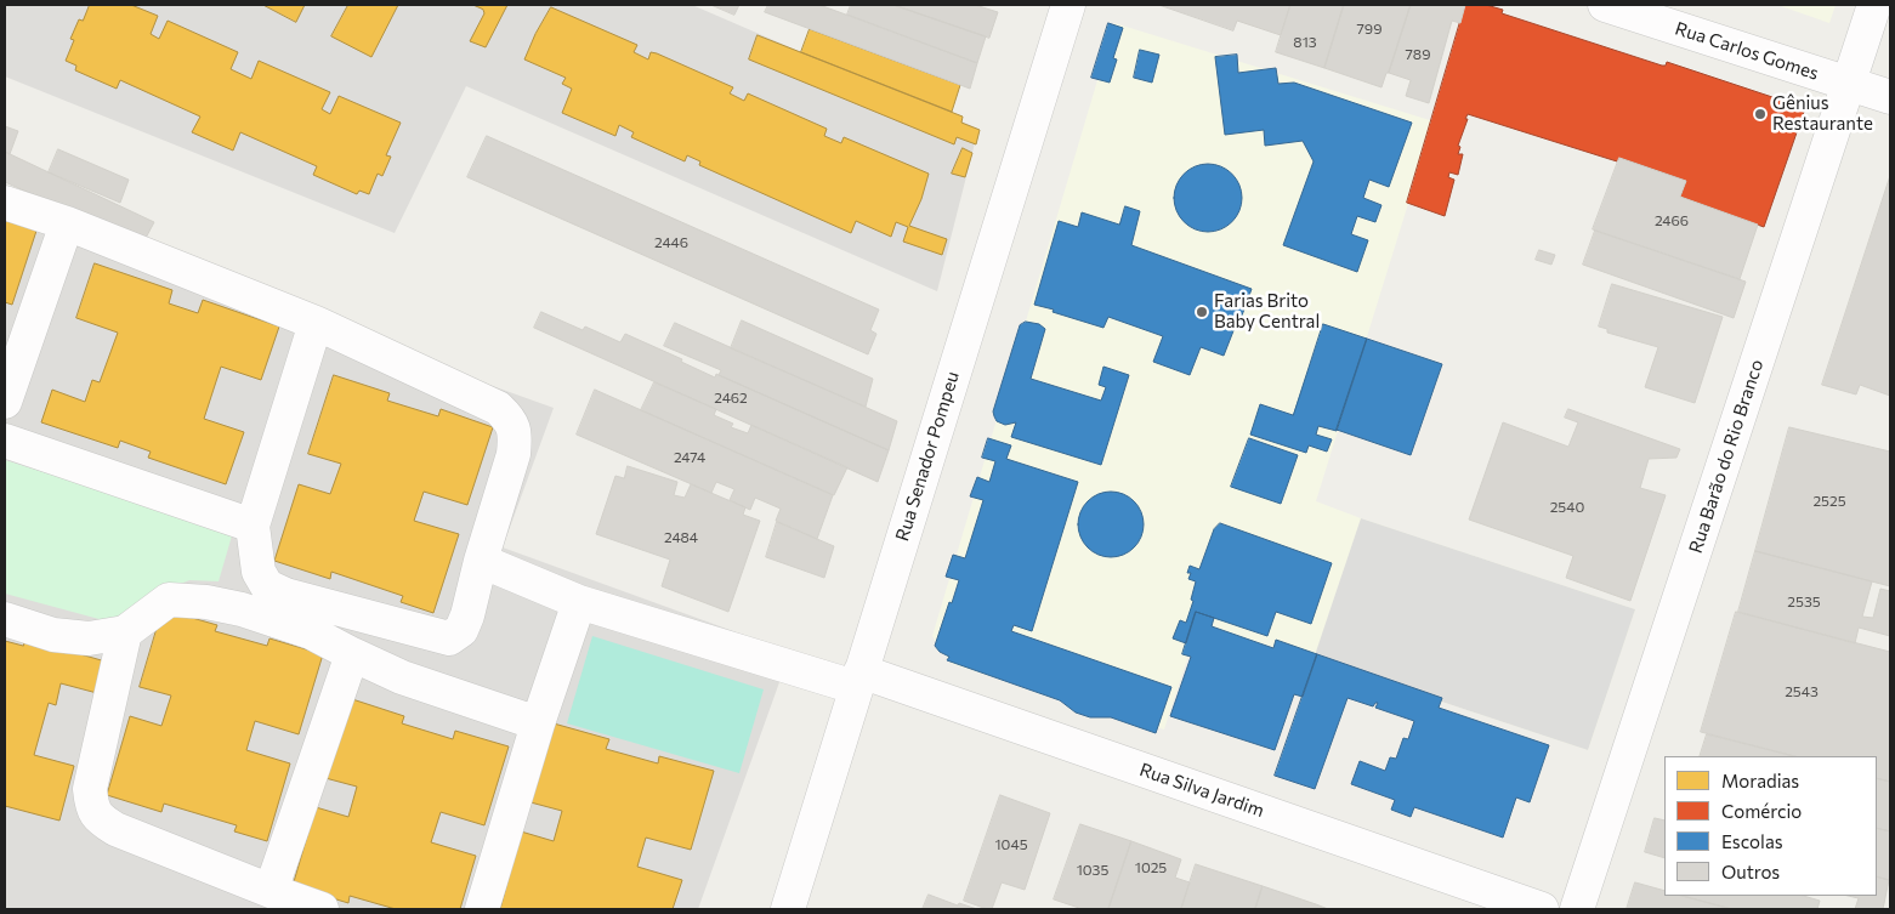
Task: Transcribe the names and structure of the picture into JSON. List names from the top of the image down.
{
  "streets": {
    "street": [
      "Rua Carlos Gomes",
      "Rua Senador Pompeu",
      "Rua Barão do Rio Branco",
      "Rua Silva Jardim"
    ]
  },
  "crossings": [
    ["Rua Carlos Gomes", "Rua Barão do Rio Branco"],
    ["Rua Senador Pompeu", "Rua Silva Jardim"]
  ],
  "places": ["Gênius Restaurante", "Farias Brito Baby Central"],
  "house_numbers": [
    "799",
    "813",
    "789",
    "2466",
    "2446",
    "2462",
    "2474",
    "2525",
    "2540",
    "2484",
    "2535",
    "2543",
    "1045",
    "1025",
    "1035"
  ],
  "legend": [
    "Moradias",
    "Comércio",
    "Escolas",
    "Outros"
  ]
}
